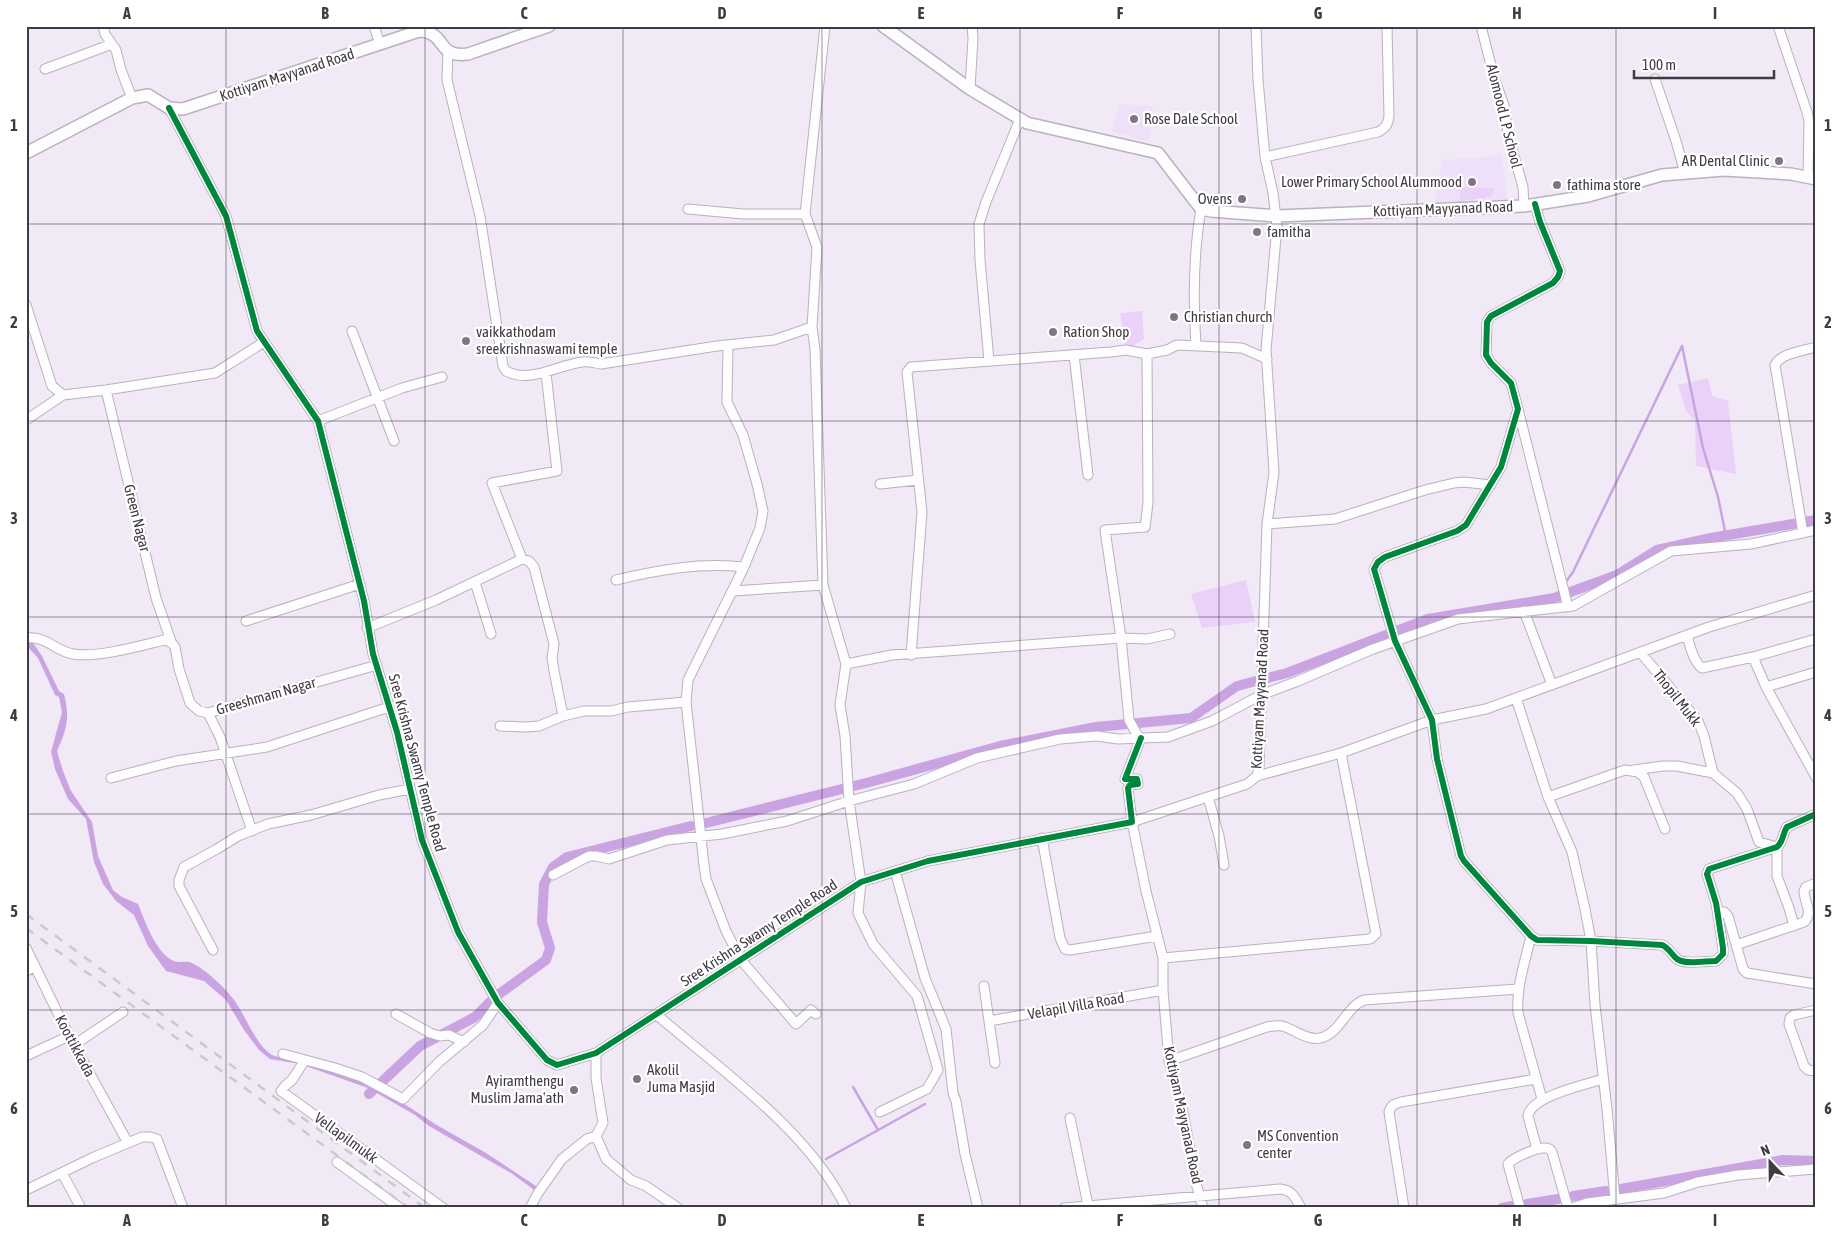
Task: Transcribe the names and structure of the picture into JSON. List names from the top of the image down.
{
  "streets": {
    "main road": ["Kottiyam Mayyanad Road"],
    "street": [
      "Alomood L P School",
      "Green Nagar",
      "Greeshmam Nagar",
      "Thopil Mukk",
      "Sree Krishna Swamy Temple Road",
      "Velapil Villa Road",
      "Koottikkada",
      "Vellapilmukk"
    ]
  },
  "crossings": [
    ["Kottiyam Mayyanad Road", "Alomood L P School"],
    ["Kottiyam Mayyanad Road", "Sree Krishna Swamy Temple Road"],
    ["Kottiyam Mayyanad Road", "Velapil Villa Road"],
    ["Green Nagar", "Greeshmam Nagar"],
    ["Greeshmam Nagar", "Sree Krishna Swamy Temple Road"]
  ],
  "places": [
    "Rose Dale School",
    "AR Dental Clinic",
    "Lower Primary School Alummood",
    "fathima store",
    "Ovens",
    "famitha",
    "Christian church",
    "Ration Shop",
    "vaikkathodam sreekrishnaswami temple",
    "Akolil Juma Masjid",
    "Ayiramthengu Muslim Jama'ath",
    "MS Convention center"
  ],
  "scale_bar": "100 m",
  "north": "top",
  "grid": {
    "columns": [
      "A",
      "B",
      "C",
      "D",
      "E",
      "F",
      "G",
      "H",
      "I"
    ],
    "rows": [
      "1",
      "2",
      "3",
      "4",
      "5",
      "6"
    ]
  }
}
